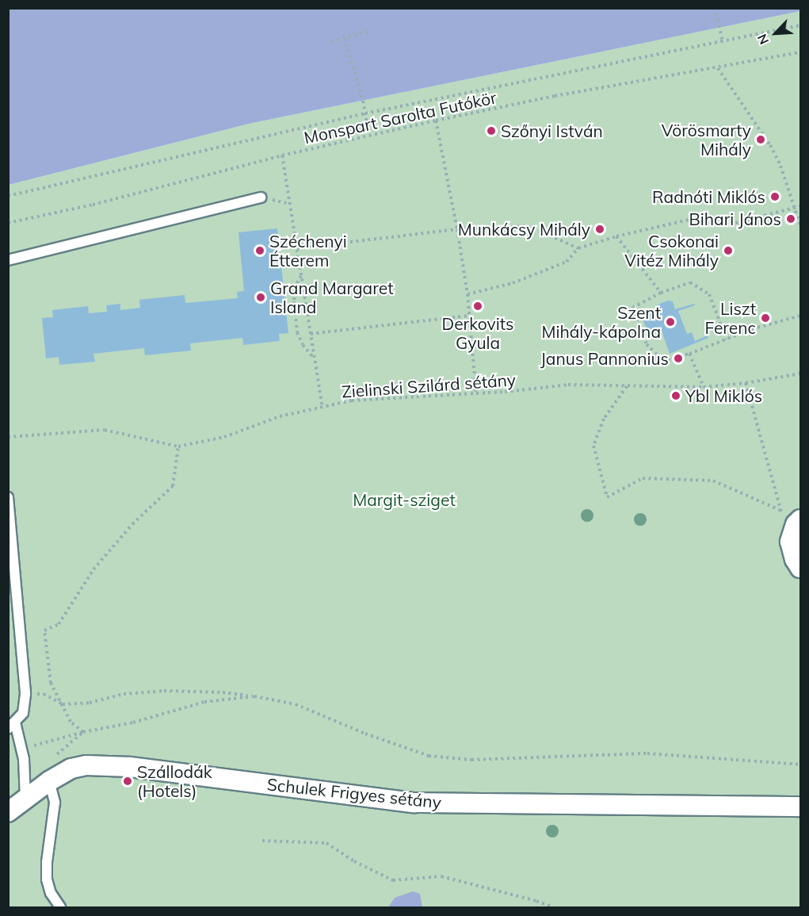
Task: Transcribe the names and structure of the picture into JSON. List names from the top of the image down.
{
  "streets": {
    "street": ["Schulek Frigyes sétány"],
    "path": ["Monspart Sarolta Futókör", "Zielinski Szilárd sétány"]
  },
  "parks": ["Margit-sziget"],
  "places": [
    "Szőnyi István",
    "Vörösmarty Mihály",
    "Radnóti Miklós",
    "Bihari János",
    "Munkácsy Mihály",
    "Széchenyi Étterem",
    "Csokonai Vitéz Mihály",
    "Grand Margaret Island",
    "Derkovits Gyula",
    "Liszt Ferenc",
    "Szent Mihály-kápolna",
    "Janus Pannonius",
    "Ybl Miklós",
    "Szállodák (Hotels)"
  ],
  "north": "bottom left"
}
